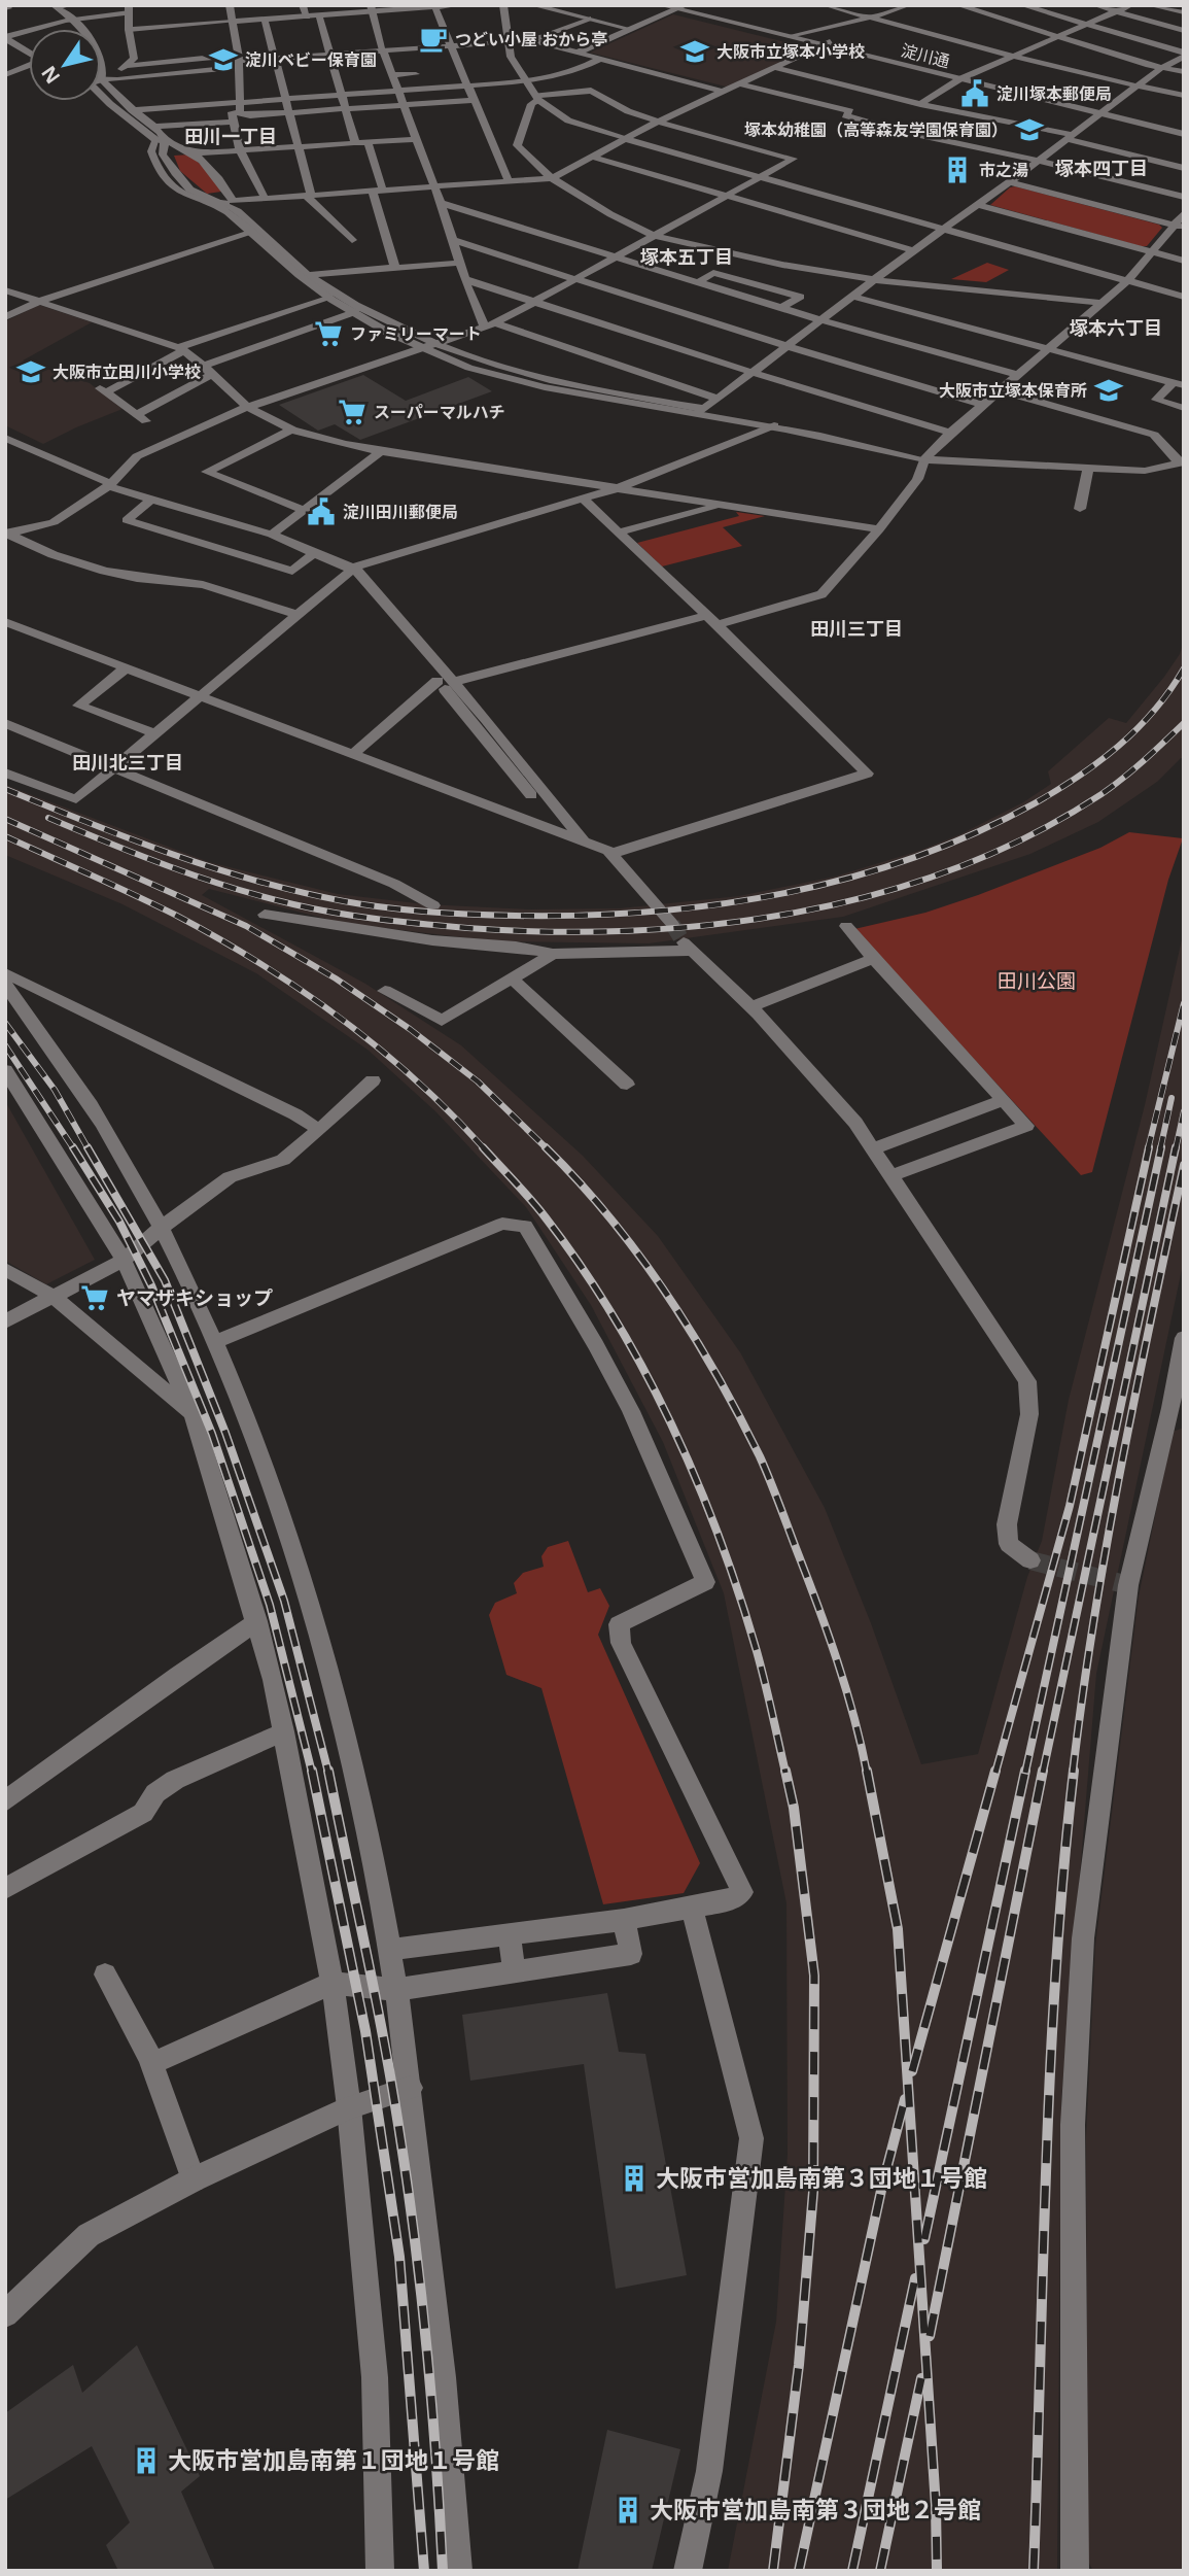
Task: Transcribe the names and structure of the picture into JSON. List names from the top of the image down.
{
  "streets": {
    "street": ["淀川通"]
  },
  "districts": [
    "田川一丁目",
    "塚本四丁目",
    "塚本五丁目",
    "塚本六丁目",
    "田川三丁目",
    "田川北三丁目"
  ],
  "parks": ["田川公園"],
  "places": {
    "cafe": ["つどい小屋 おから亭"],
    "school or university": [
      "大阪市立塚本小学校",
      "淀川ベビー保育園",
      "塚本幼稚園（高等森友学園保育園）",
      "大阪市立田川小学校",
      "大阪市立塚本保育所"
    ],
    "public building": ["淀川塚本郵便局", "淀川田川郵便局"],
    "building": [
      "市之湯",
      "大阪市営加島南第３団地１号館",
      "大阪市営加島南第１団地１号館",
      "大阪市営加島南第３団地２号館"
    ],
    "supermarket": ["ファミリーマート", "スーパーマルハチ", "ヤマザキショップ"]
  },
  "north": "bottom left"
}
